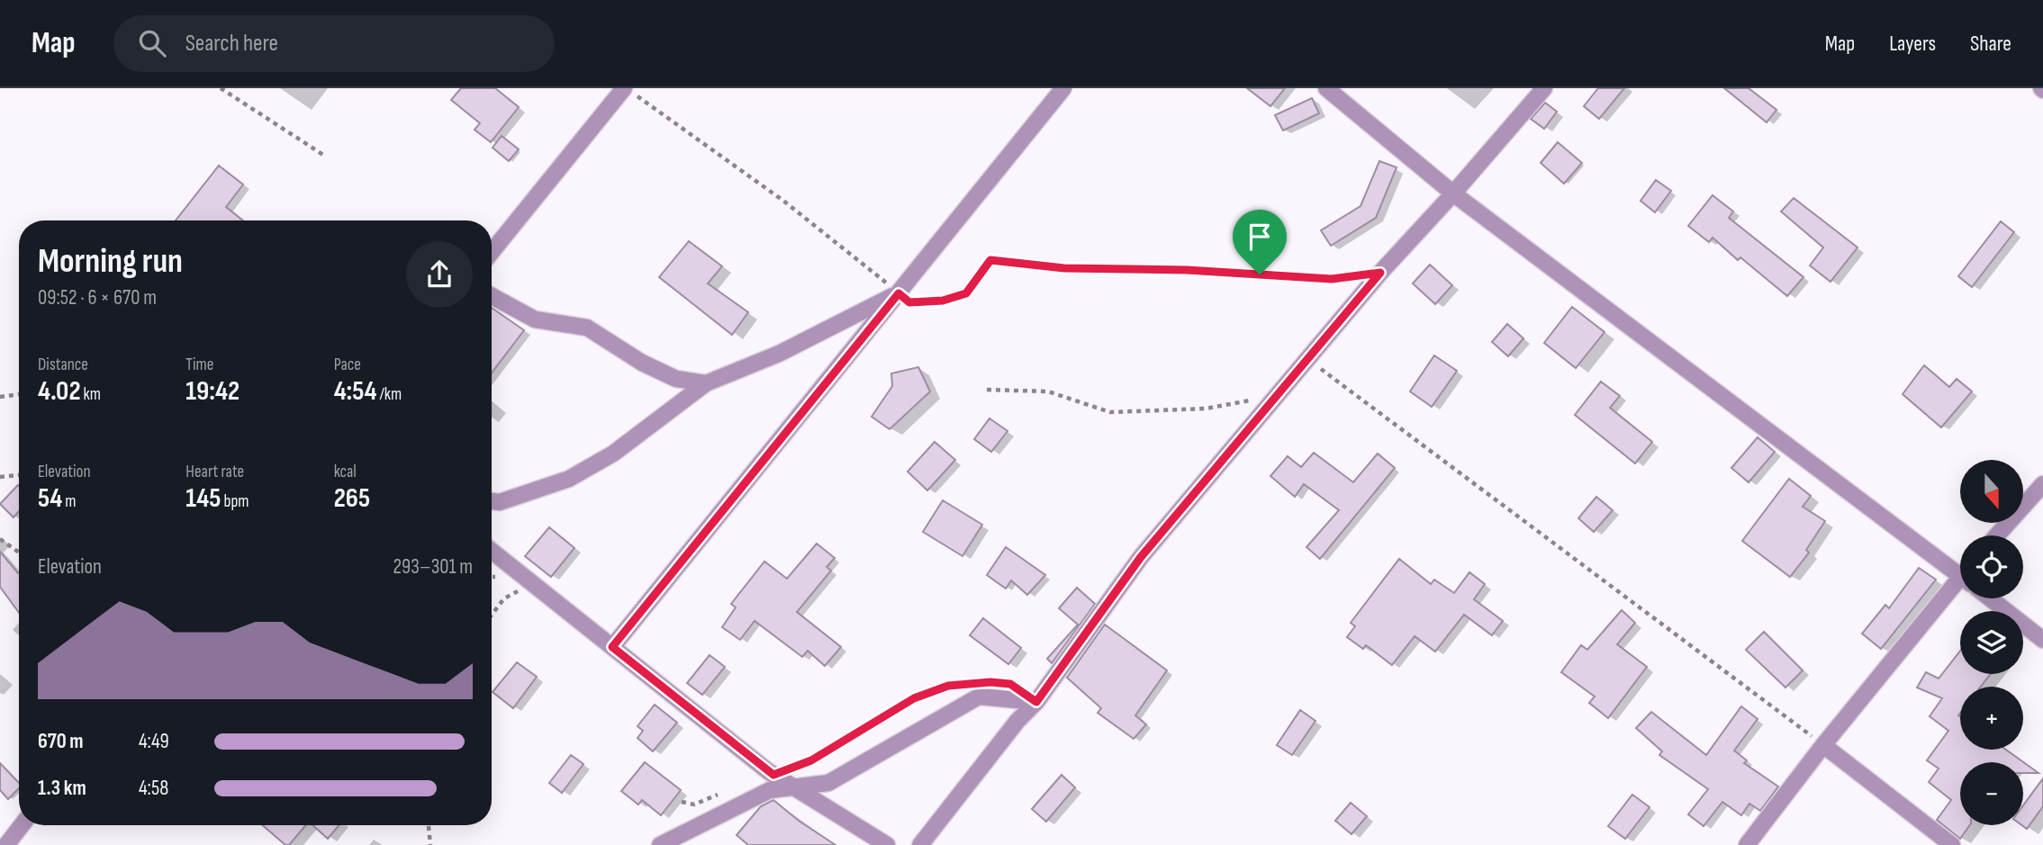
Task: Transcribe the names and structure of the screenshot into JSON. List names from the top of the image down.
{
  "north": "bottom",
  "page": {
    "header": "Map",
    "search": "Search here",
    "nav": ["Map", "Layers", "Share"],
    "heading": ["Morning run", "09:52 · 6 × 670 m"],
    "stats": [
      ["Distance", "4.02 km"],
      ["Time", "19:42"],
      ["Pace", "4:54 /km"],
      ["Elevation", "54 m"],
      ["Heart rate", "145 bpm"],
      ["kcal", "265"]
    ],
    "map_buttons": ["+", "−"],
    "chart": ["Elevation", "293–301 m"],
    "list": [
      {
        "name": "670 m",
        "note": "4:49"
      },
      {
        "name": "1.3 km",
        "note": "4:58"
      }
    ]
  }
}
